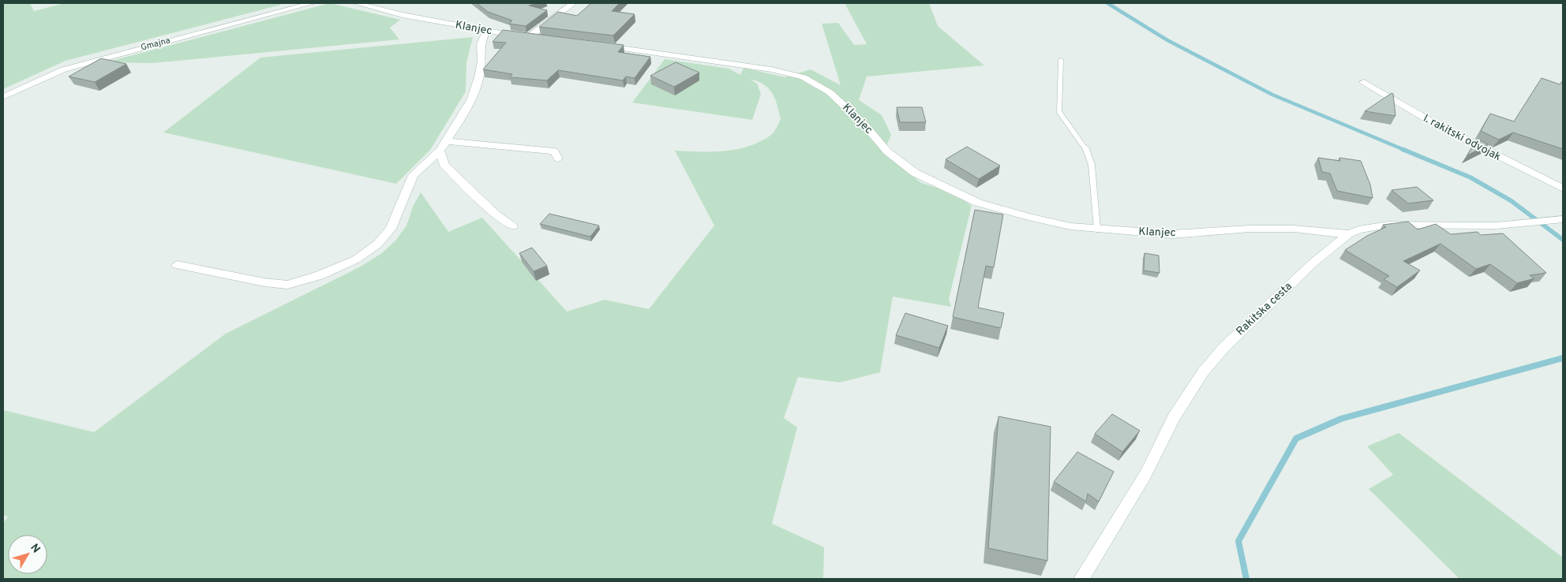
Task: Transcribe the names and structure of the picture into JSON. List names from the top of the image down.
{
  "streets": {
    "street": [
      "Klanjec",
      "Gmajna",
      "I. rakitski odvojak",
      "Rakitska cesta"
    ]
  },
  "crossings": [
    ["Klanjec", "Rakitska cesta"]
  ],
  "north": "top right"
}
